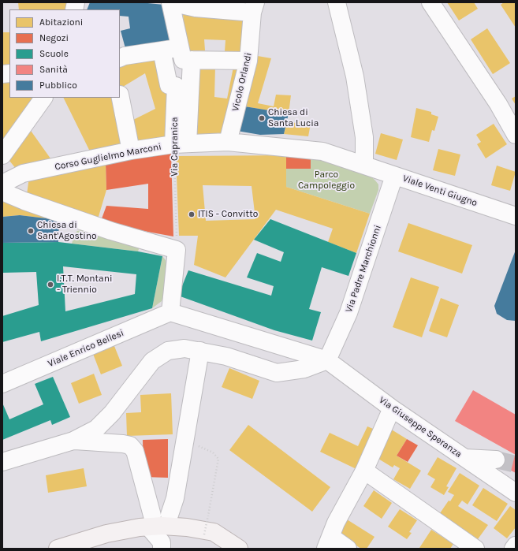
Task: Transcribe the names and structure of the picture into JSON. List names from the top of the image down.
{
  "streets": {
    "street": [
      "Vicolo Orlandi",
      "Via Capranica",
      "Corso Guglielmo Marconi",
      "Viale Venti Giugno",
      "Via Padre Marchionni",
      "Viale Enrico Bellesi",
      "Via Giuseppe Speranza"
    ]
  },
  "crossings": [
    ["Vicolo Orlandi", "Corso Guglielmo Marconi"],
    ["Via Capranica", "Corso Guglielmo Marconi"],
    ["Corso Guglielmo Marconi", "Viale Venti Giugno"],
    ["Viale Venti Giugno", "Via Padre Marchionni"],
    ["Via Padre Marchionni", "Via Giuseppe Speranza"],
    ["Viale Enrico Bellesi", "Via Giuseppe Speranza"]
  ],
  "parks": ["Parco Campoleggio"],
  "places": [
    "Chiesa di Santa Lucia",
    "ITIS - Convitto",
    "Chiesa di Sant'Agostino",
    "I.T.T. Montani - Triennio"
  ],
  "legend": [
    "Abitazioni",
    "Negozi",
    "Scuole",
    "Sanità",
    "Pubblico"
  ]
}
